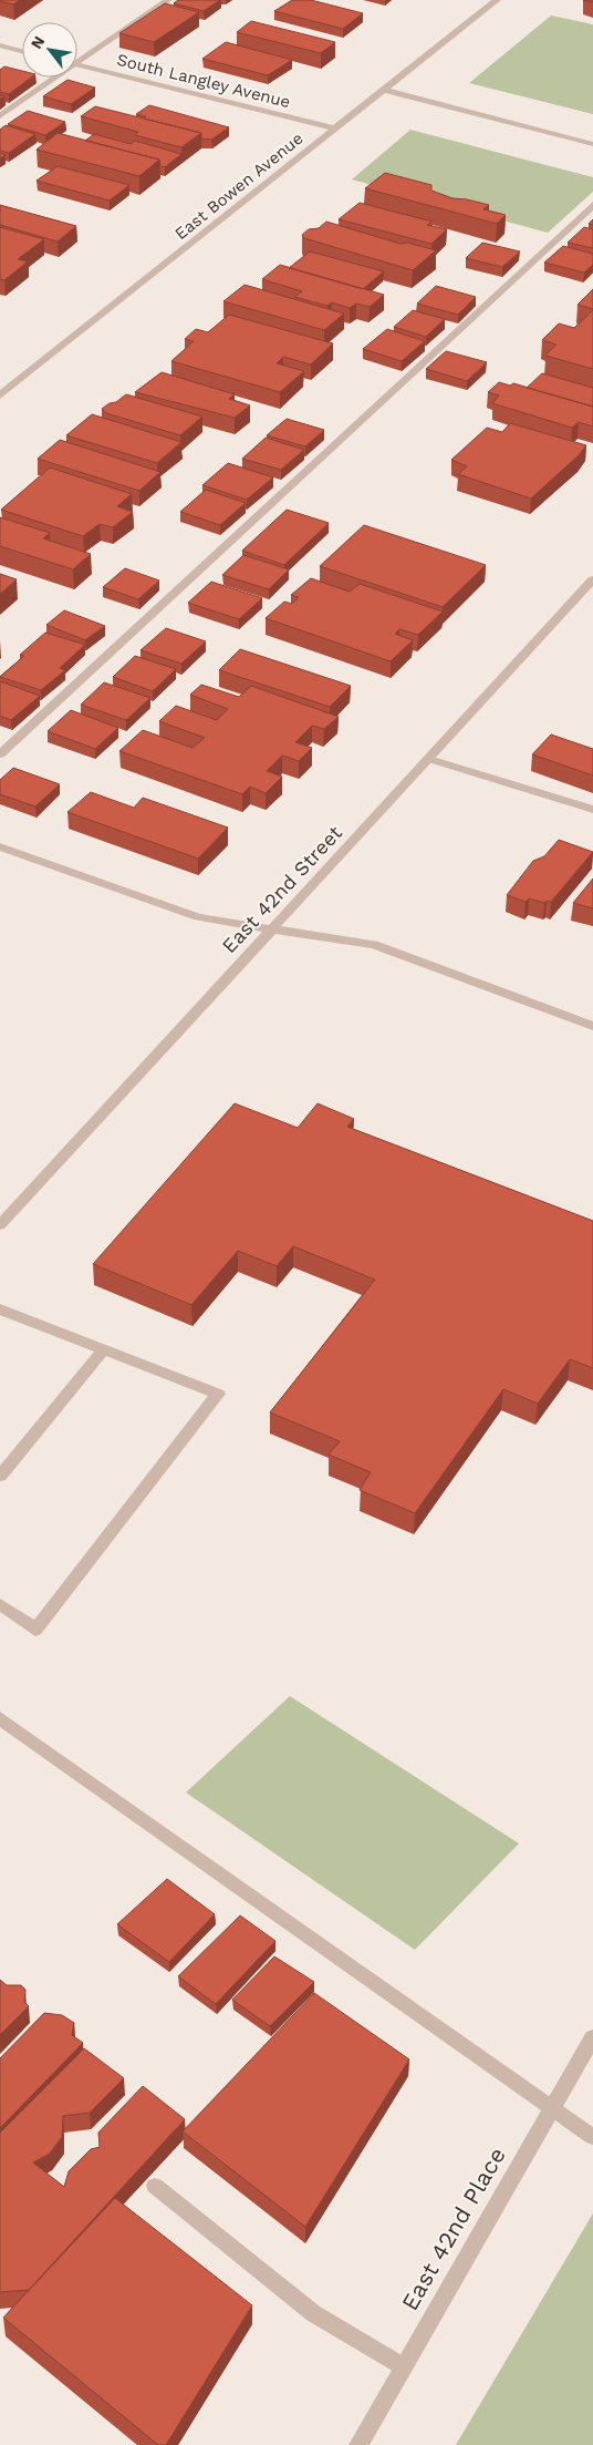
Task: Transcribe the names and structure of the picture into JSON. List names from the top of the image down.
{
  "streets": {
    "street": [
      "South Langley Avenue",
      "East Bowen Avenue",
      "East 42nd Street",
      "East 42nd Place"
    ]
  },
  "crossings": [
    ["South Langley Avenue", "East Bowen Avenue"]
  ],
  "north": "top left"
}
